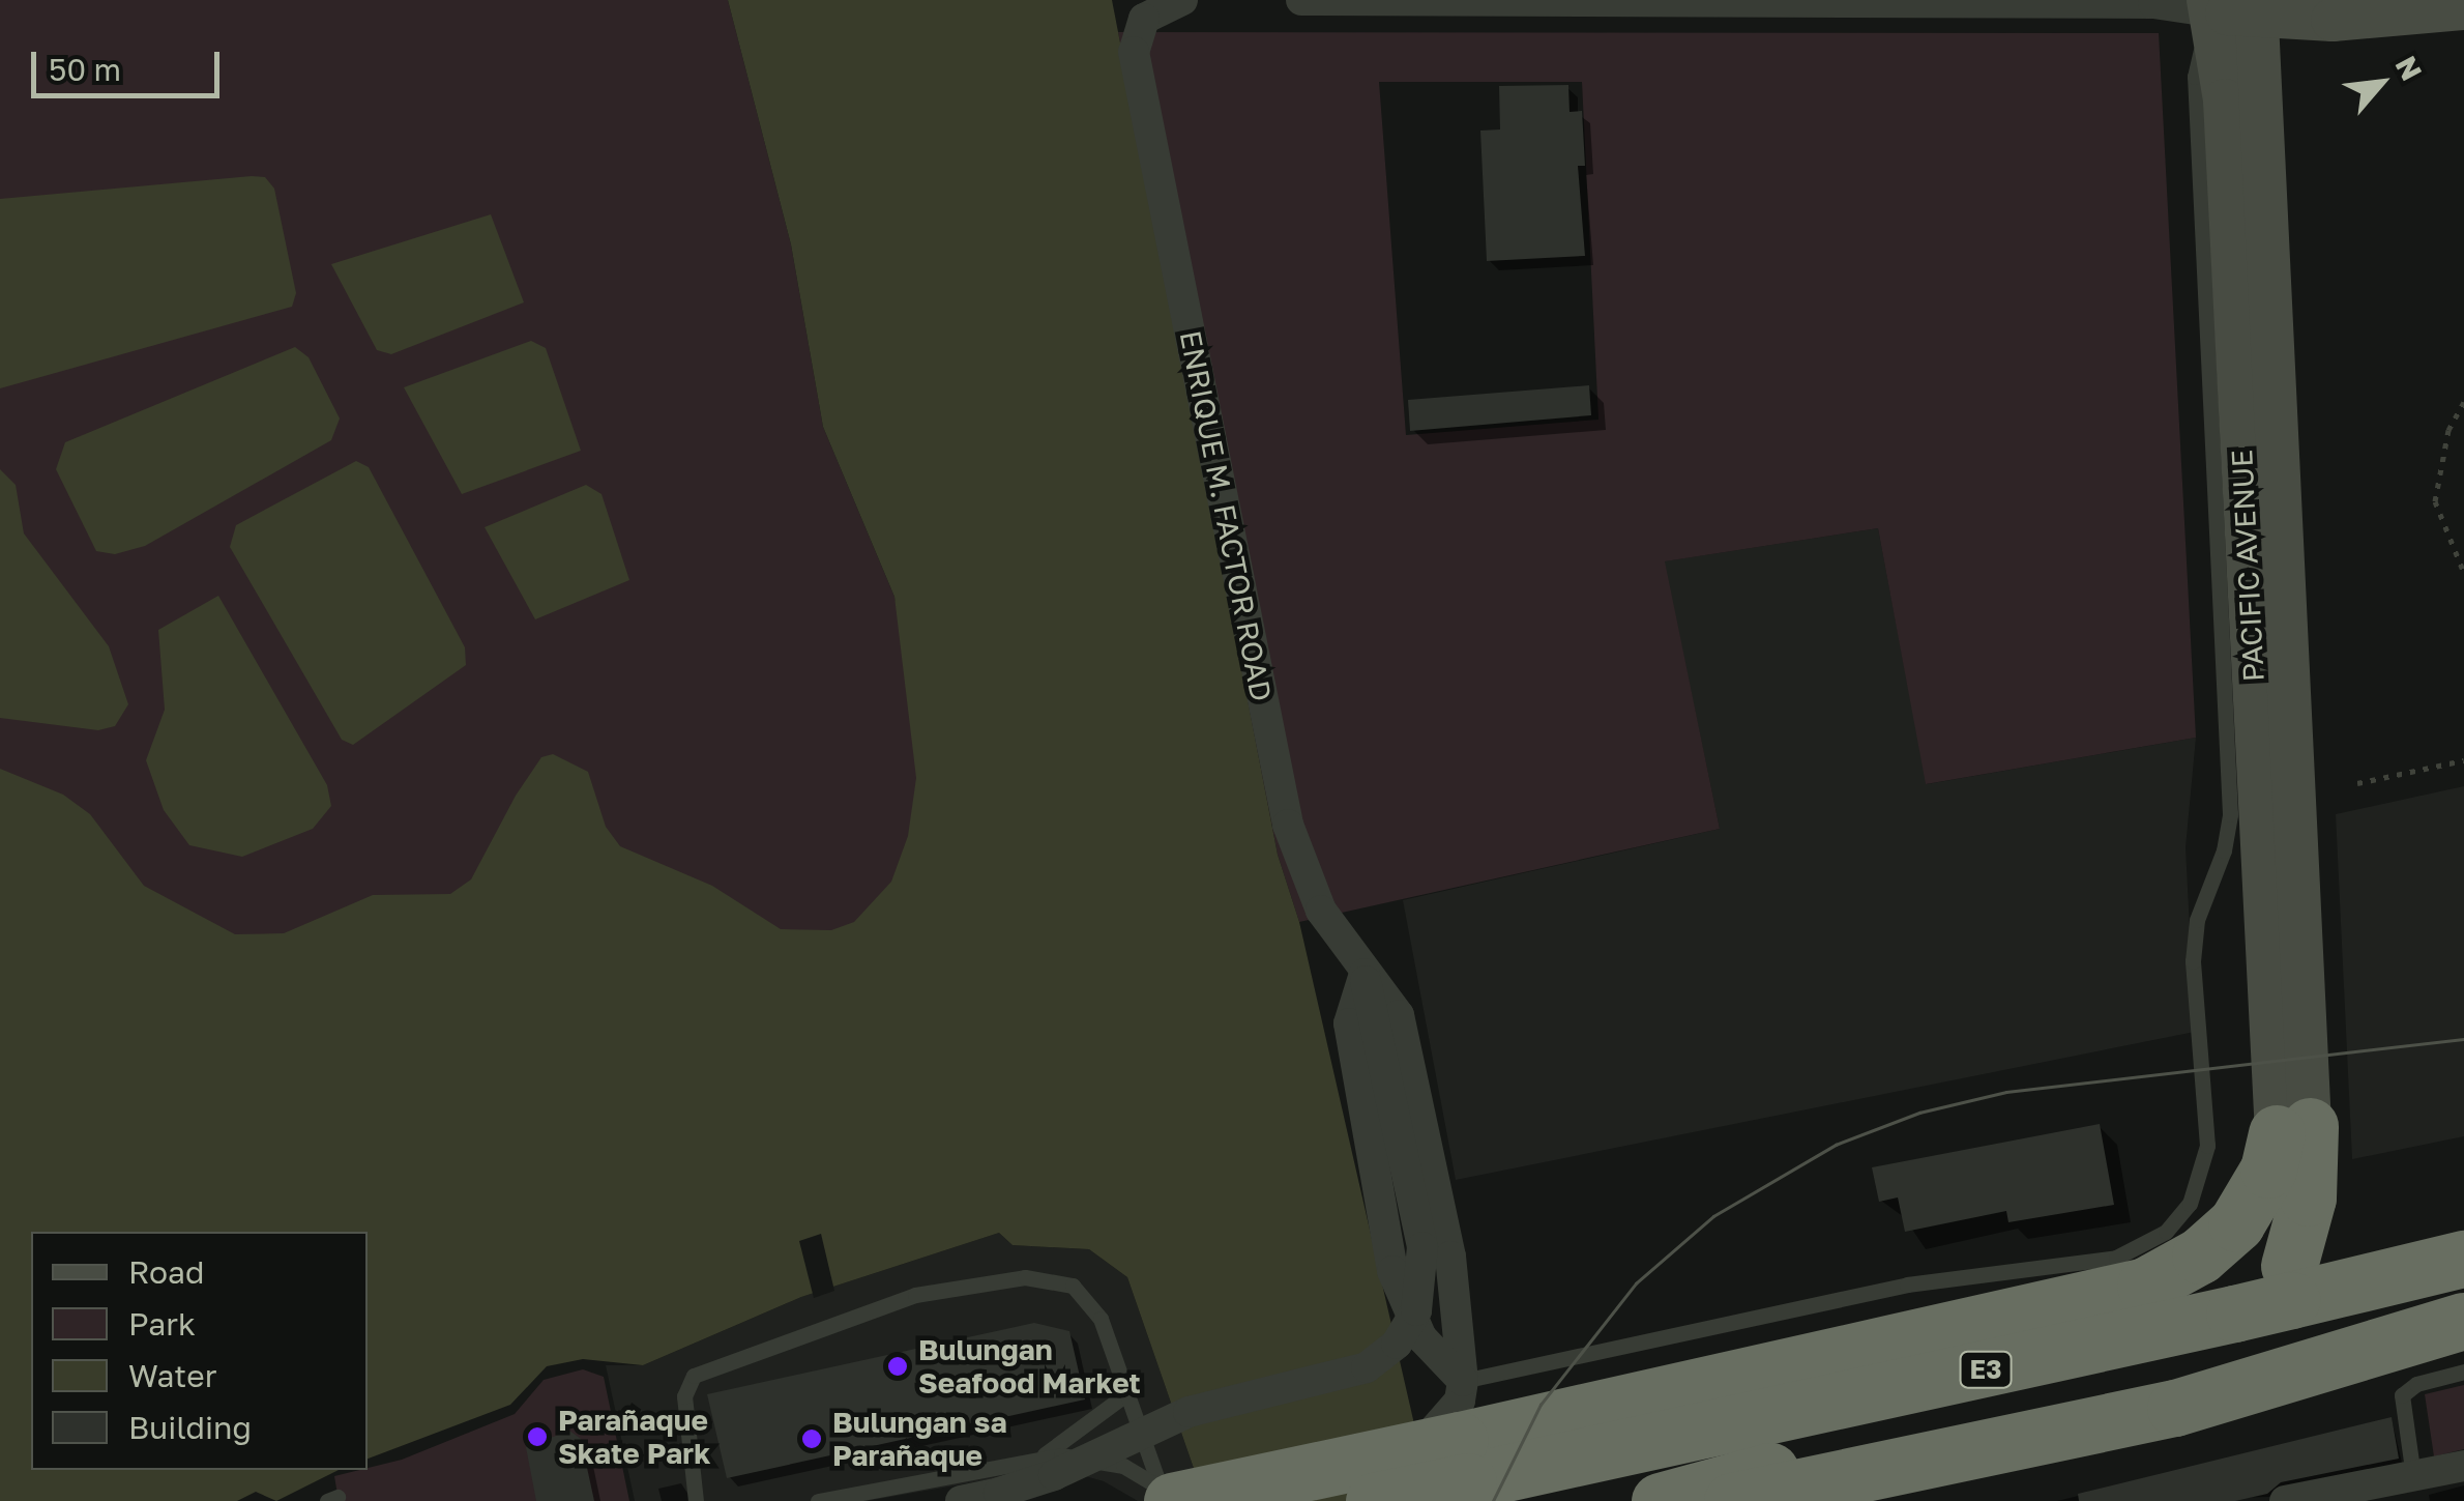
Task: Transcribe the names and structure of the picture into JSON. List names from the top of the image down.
{
  "streets": {
    "highway": ["E3"],
    "main road": ["PACIFIC AVENUE"],
    "street": ["ENRIQUE M. FACTOR ROAD"]
  },
  "places": ["Bulungan Seafood Market", "Parañaque Skate Park", "Bulungan sa Parañaque"],
  "legend": [
    "Road",
    "Park",
    "Water",
    "Building"
  ],
  "scale_bar": "50 m",
  "north": "top right"
}
